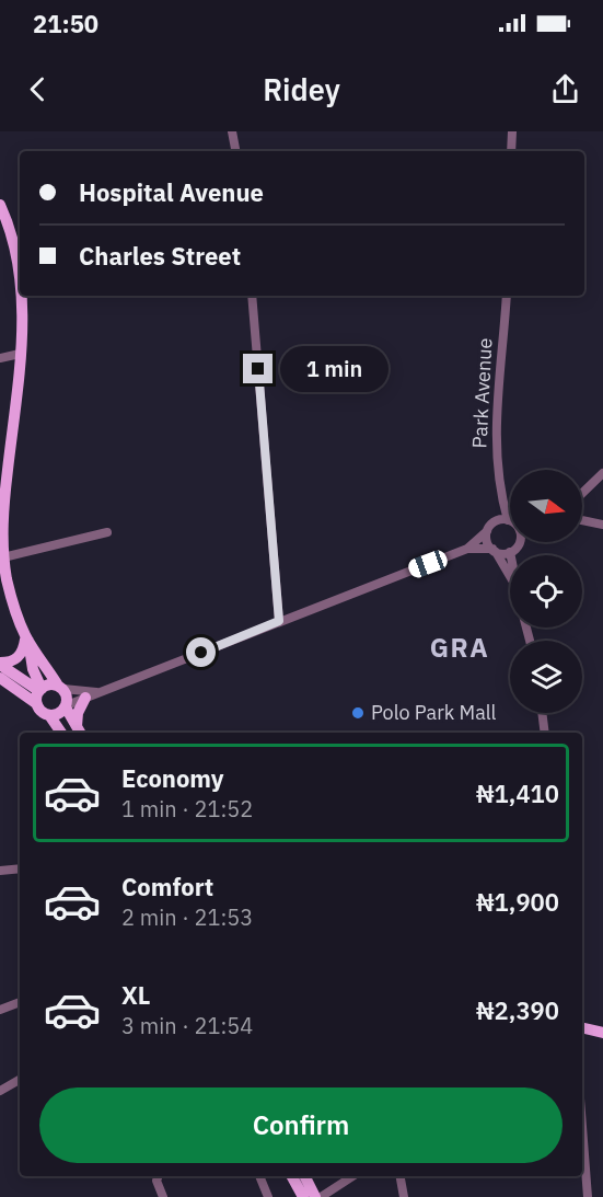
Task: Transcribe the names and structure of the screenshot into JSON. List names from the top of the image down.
{
  "streets": {
    "street": ["Park Avenue"]
  },
  "districts": ["GRA"],
  "places": ["Polo Park Mall"],
  "north": "right",
  "page": {
    "status": "21:50",
    "header": "Ridey",
    "banner": ["Hospital Avenue", "Charles Street"],
    "bubble": "1 min",
    "list": [
      {
        "name": "Economy",
        "note": "1 min · 21:52",
        "value": "₦1,410"
      },
      {
        "name": "Comfort",
        "note": "2 min · 21:53",
        "value": "₦1,900"
      },
      {
        "name": "XL",
        "note": "3 min · 21:54",
        "value": "₦2,390"
      }
    ],
    "buttons": "Confirm"
  }
}
